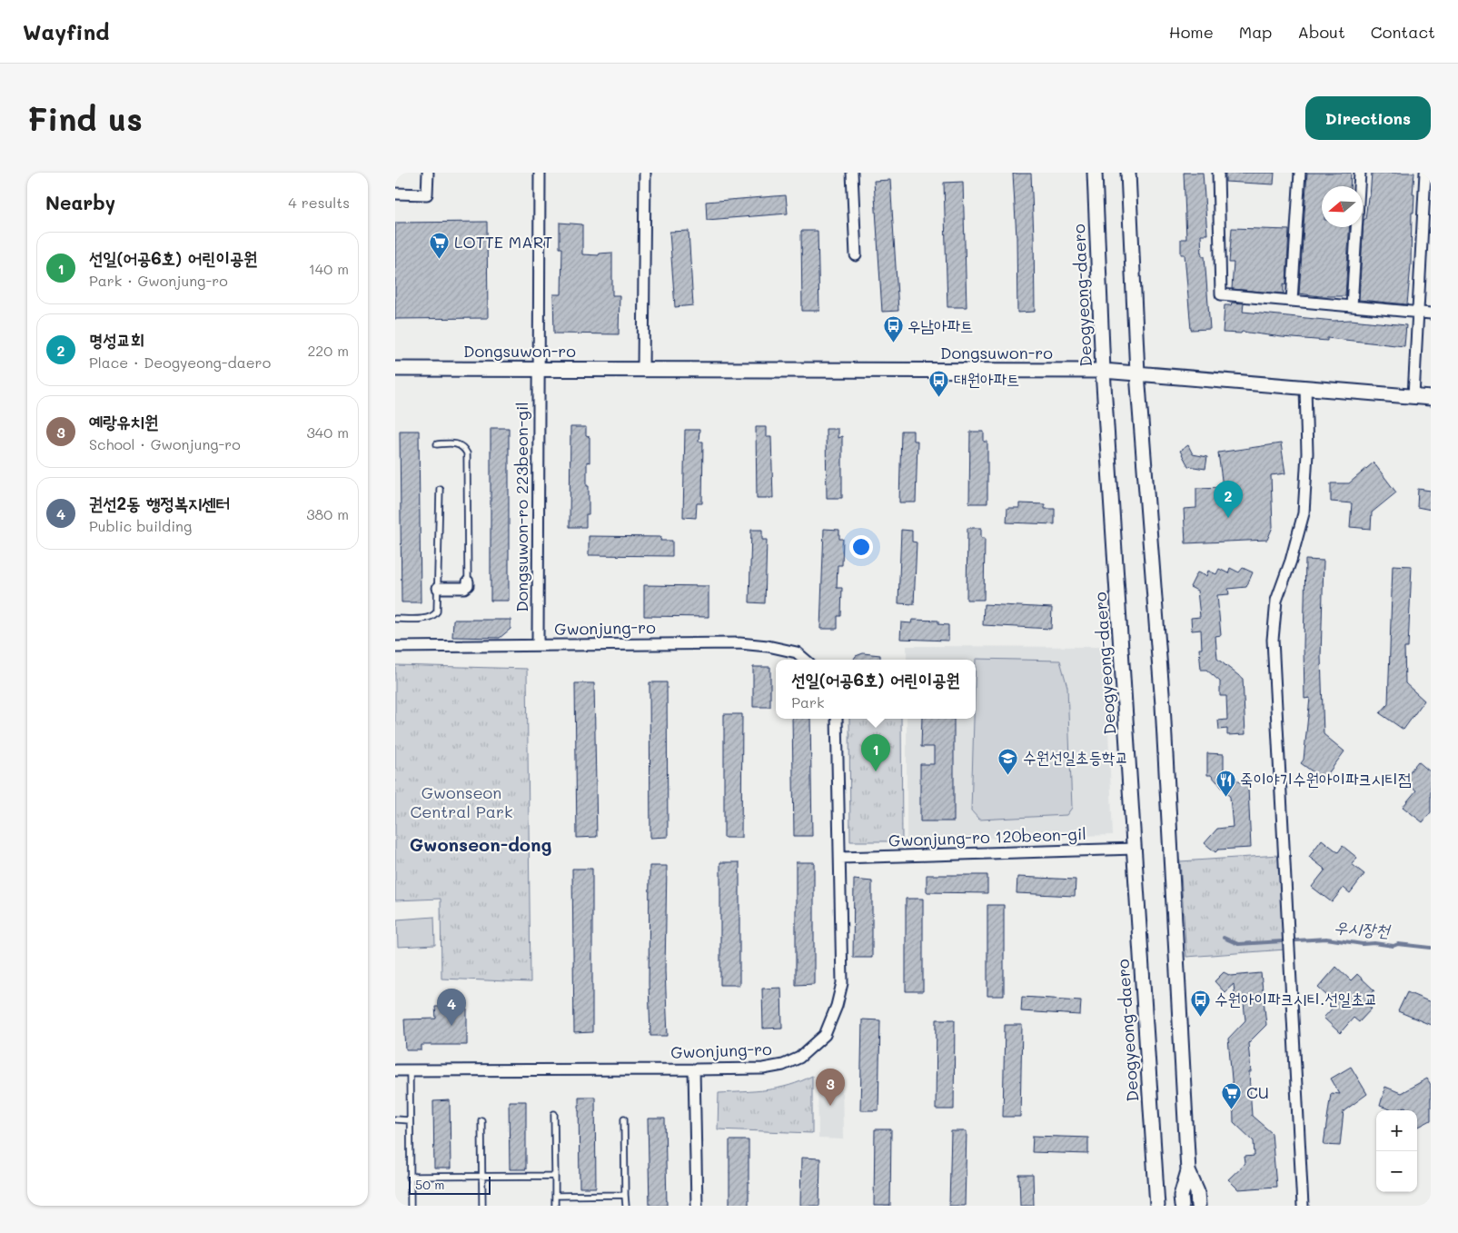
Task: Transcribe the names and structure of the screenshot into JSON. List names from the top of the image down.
{
  "streets": {
    "main road": ["Deogyeong-daero", "Dongsuwon-ro"],
    "street": ["Dongsuwon-ro 223beon-gil", "Gwonjung-ro", "Gwonjung-ro 120beon-gil"]
  },
  "crossings": [
    ["Deogyeong-daero", "Dongsuwon-ro"],
    ["Deogyeong-daero", "Gwonjung-ro 120beon-gil"],
    ["Dongsuwon-ro", "Dongsuwon-ro 223beon-gil"],
    ["Dongsuwon-ro 223beon-gil", "Gwonjung-ro"],
    ["Gwonjung-ro", "Gwonjung-ro 120beon-gil"]
  ],
  "districts": ["Gwonseon-dong"],
  "water": ["우시장천"],
  "parks": ["Gwonseon Central Park"],
  "places": {
    "supermarket": ["LOTTE MART", "CU"],
    "bus stop": ["우남아파트", "대원아파트", "수원아이파크시티.선일초교"],
    "school or university": ["수원선일초등학교"],
    "restaurant": ["죽이야기수원아이파크시티점"]
  },
  "scale_bar": "50 m",
  "north": "left",
  "page": {
    "header": "Wayfind",
    "nav": [
      "Home",
      "Map",
      "About",
      "Contact"
    ],
    "buttons": "Directions",
    "title": "Find us",
    "heading": ["Nearby", "4 results"],
    "list": [
      {
        "mark": "1",
        "name": "선일(어공6호) 어린이공원",
        "note": "Park · Gwonjung-ro",
        "value": "140 m"
      },
      {
        "mark": "2",
        "name": "명성교회",
        "note": "Place · Deogyeong-daero",
        "value": "220 m"
      },
      {
        "mark": "3",
        "name": "예랑유치원",
        "note": "School · Gwonjung-ro",
        "value": "340 m"
      },
      {
        "mark": "4",
        "name": "권선2동 행정복지센터",
        "note": "Public building",
        "value": "380 m"
      }
    ],
    "pins": [
      "2",
      "1",
      "4",
      "3"
    ],
    "popup": ["선일(어공6호) 어린이공원", "Park"],
    "map_buttons": ["+", "−"],
    "scale": "50 m"
  }
}
